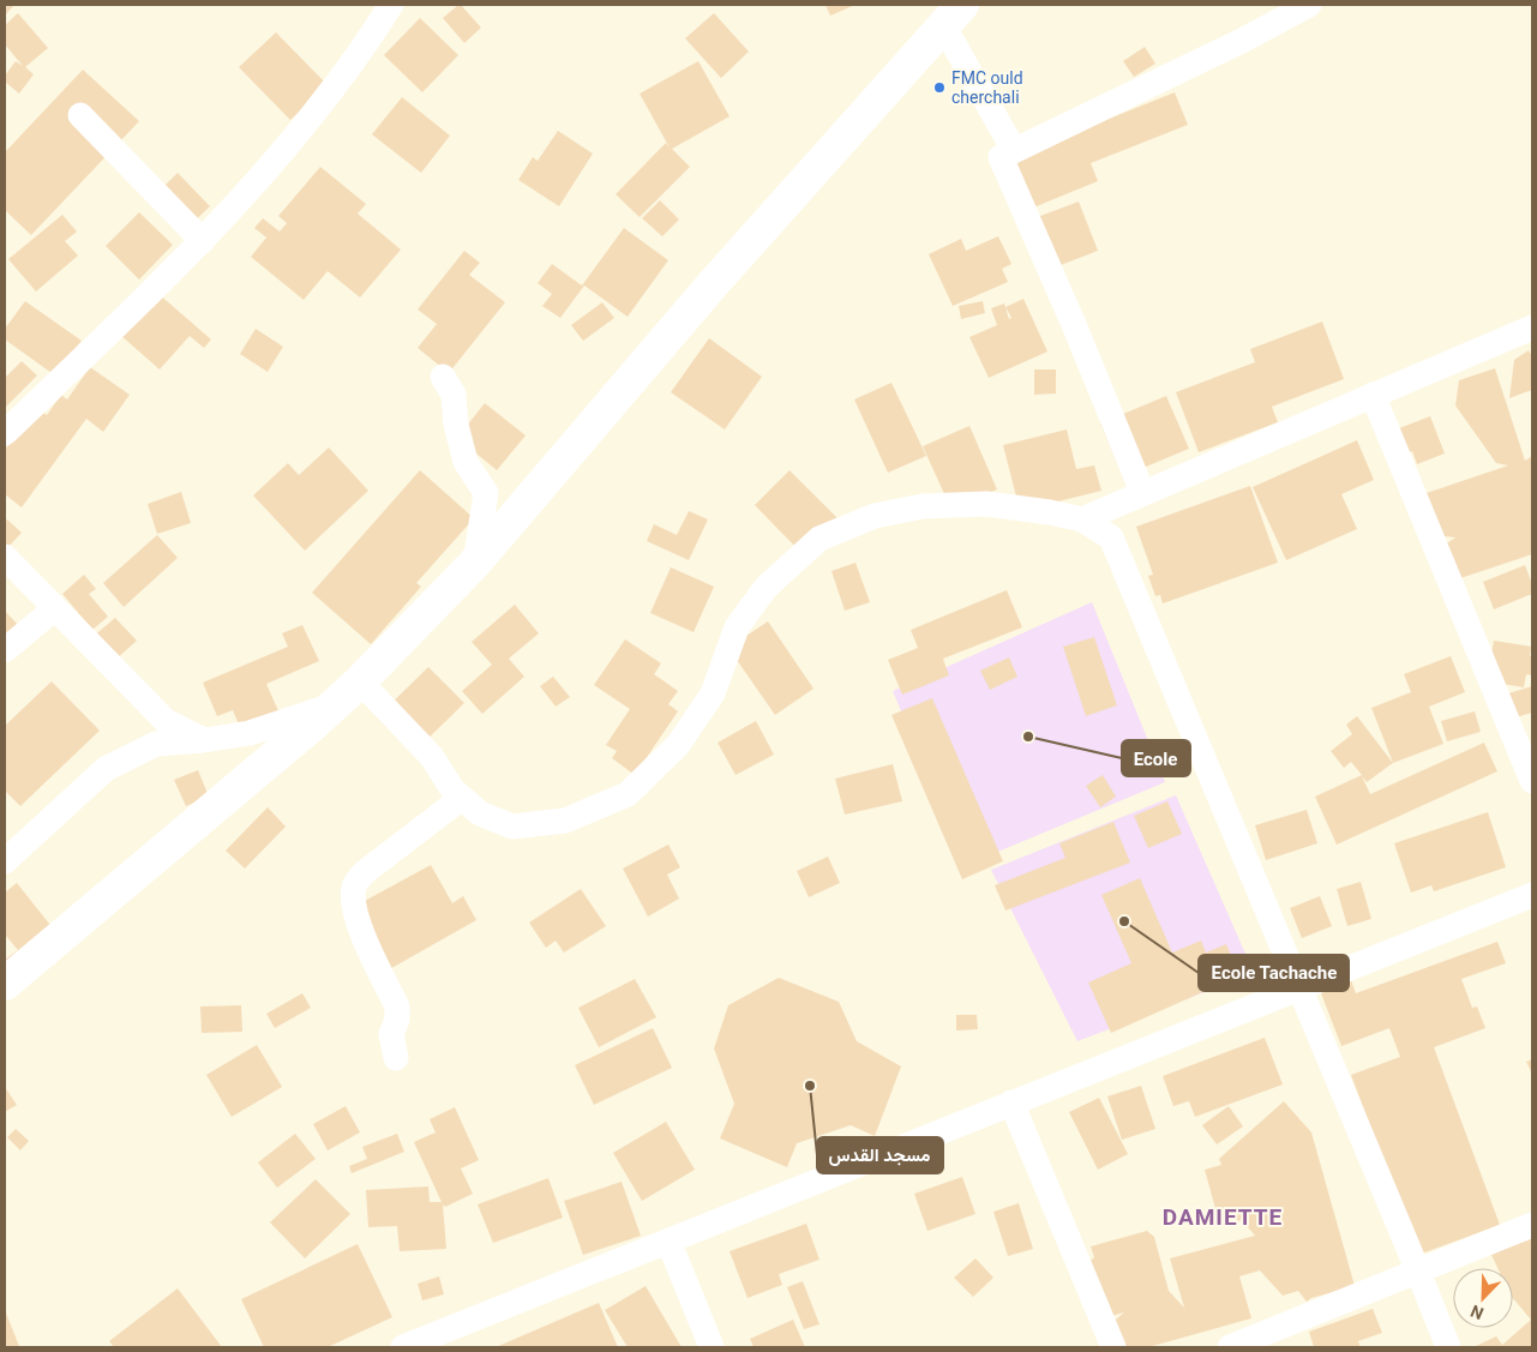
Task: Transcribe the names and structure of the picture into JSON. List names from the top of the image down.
{
  "districts": ["DAMIETTE"],
  "places": [
    "FMC ould cherchali",
    "Ecole",
    "Ecole Tachache",
    "مسجد القدس"
  ],
  "north": "bottom left"
}
